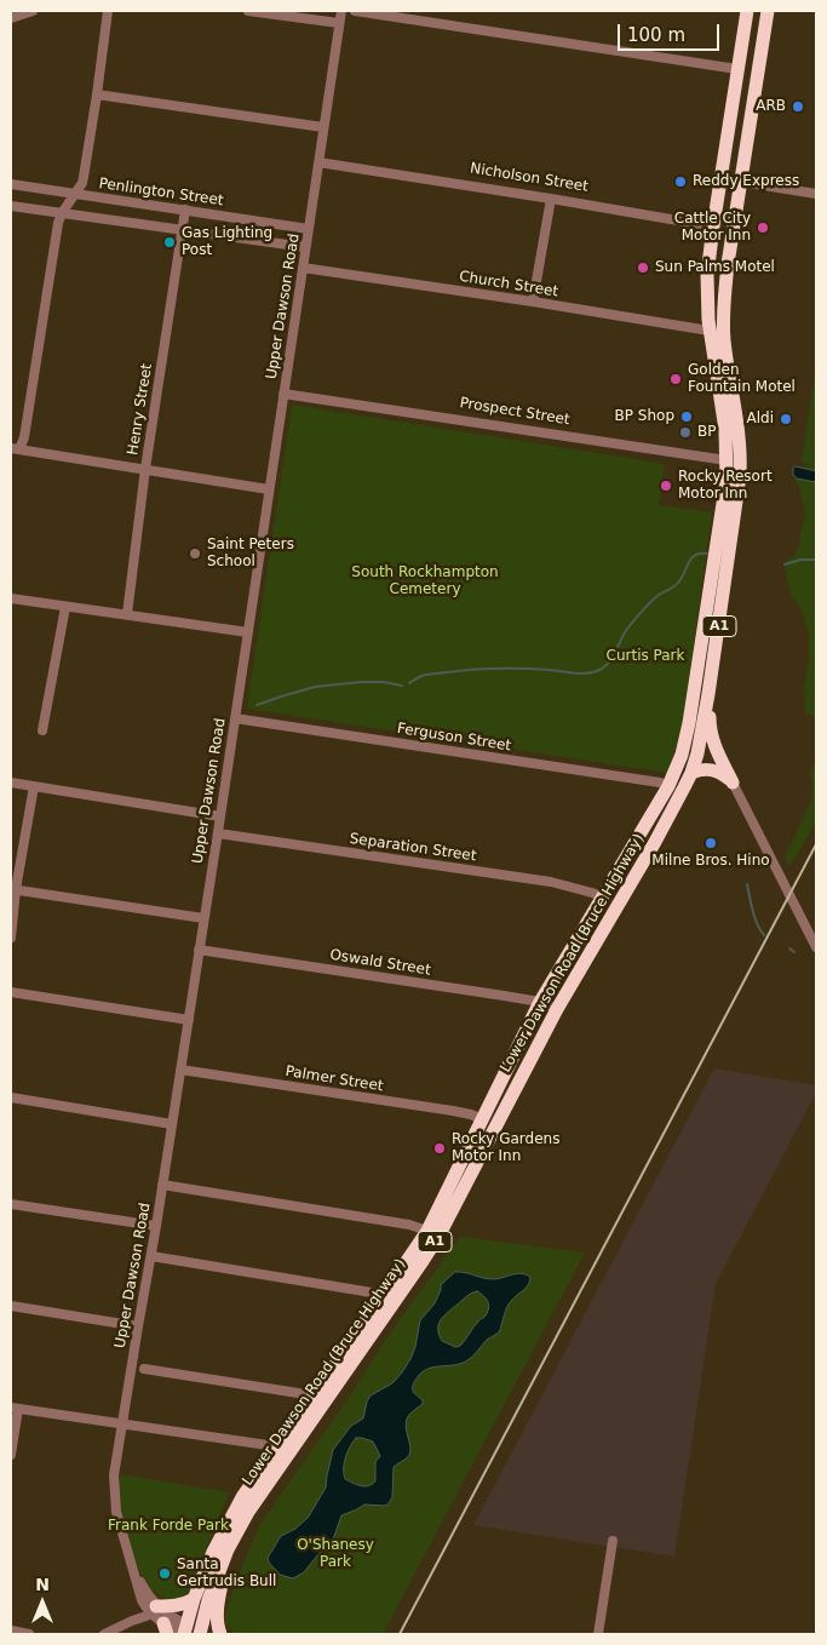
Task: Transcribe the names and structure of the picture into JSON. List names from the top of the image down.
{
  "streets": {
    "highway": ["Nicholson Street", "A1", "Lower Dawson Road (Bruce Highway)"],
    "street": [
      "Penlington Street",
      "Church Street",
      "Upper Dawson Road",
      "Henry Street",
      "Prospect Street",
      "Ferguson Street",
      "Separation Street",
      "Oswald Street",
      "Palmer Street"
    ]
  },
  "crossings": [
    ["Nicholson Street", "Upper Dawson Road"],
    ["Nicholson Street", "A1"],
    ["Penlington Street", "Upper Dawson Road"],
    ["Penlington Street", "Henry Street"],
    ["Church Street", "Upper Dawson Road"],
    ["Church Street", "A1"],
    ["Upper Dawson Road", "Prospect Street"],
    ["Upper Dawson Road", "Ferguson Street"],
    ["Upper Dawson Road", "Separation Street"],
    ["Upper Dawson Road", "Lower Dawson Road (Bruce Highway)"],
    ["Upper Dawson Road", "Oswald Street"],
    ["Upper Dawson Road", "Palmer Street"],
    ["Prospect Street", "A1"],
    ["A1", "Ferguson Street"],
    ["A1", "Lower Dawson Road (Bruce Highway)"],
    ["Ferguson Street", "Lower Dawson Road (Bruce Highway)"],
    ["Separation Street", "Lower Dawson Road (Bruce Highway)"],
    ["Lower Dawson Road (Bruce Highway)", "Oswald Street"],
    ["Lower Dawson Road (Bruce Highway)", "Palmer Street"]
  ],
  "parks": [
    "South Rockhampton Cemetery",
    "Curtis Park",
    "Frank Forde Park",
    "O'Shanesy Park"
  ],
  "places": [
    "ARB",
    "Reddy Express",
    "Cattle City Motor Inn",
    "Gas Lighting Post",
    "Sun Palms Motel",
    "Golden Fountain Motel",
    "BP Shop",
    "Aldi",
    "BP",
    "Rocky Resort Motor Inn",
    "Saint Peters School",
    "Milne Bros. Hino",
    "Rocky Gardens Motor Inn",
    "Santa Gertrudis Bull"
  ],
  "scale_bar": "100 m",
  "north": "top"
}
